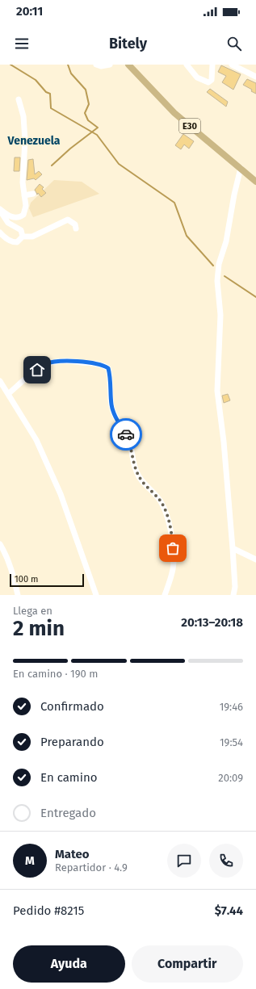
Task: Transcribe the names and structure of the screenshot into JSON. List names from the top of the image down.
{
  "streets": {
    "main road": ["E30"]
  },
  "districts": ["Venezuela"],
  "scale_bar": "100 m",
  "page": {
    "status": "20:11",
    "header": "Bitely",
    "scale": "100 m",
    "heading": ["2 min", "Llega en", "20:13–20:18"],
    "panel": [
      "Mateo",
      "Repartidor · 4.9",
      "Pedido #8215",
      "$7.44"
    ],
    "bar": "En camino · 190 m",
    "list": [
      ["Confirmado", "19:46"],
      ["Preparando", "19:54"],
      ["En camino", "20:09"],
      "Entregado"
    ],
    "round": "M",
    "buttons": ["Ayuda", "Compartir"]
  }
}
